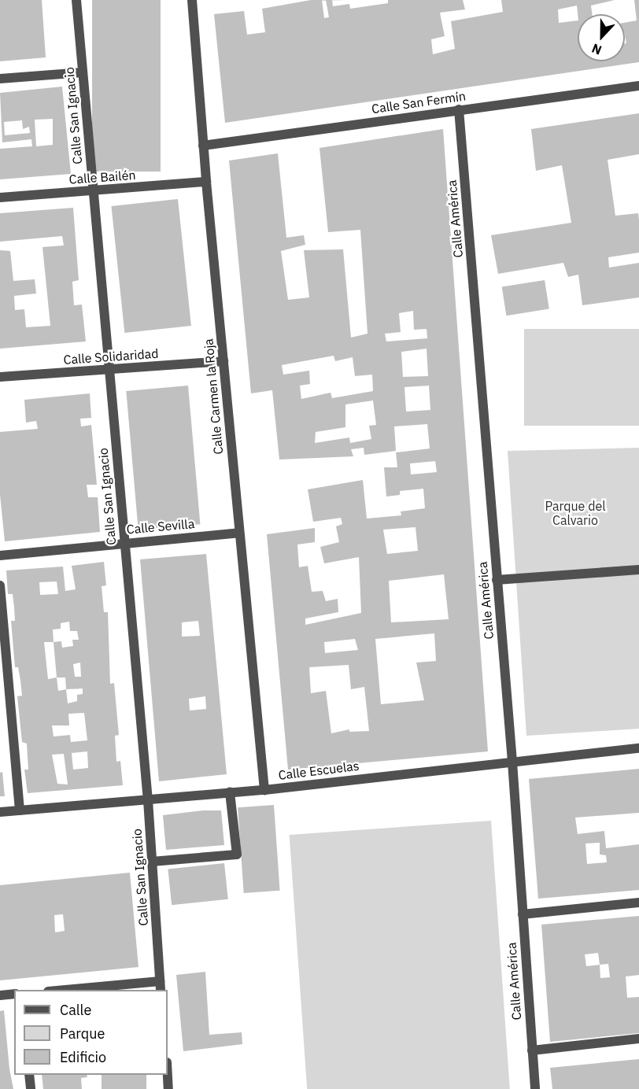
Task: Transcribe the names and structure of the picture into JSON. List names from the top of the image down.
{
  "streets": {
    "street": [
      "Calle San Fermín",
      "Calle San Ignacio",
      "Calle Bailén",
      "Calle América",
      "Calle Solidaridad",
      "Calle Carmen la Roja",
      "Calle Sevilla",
      "Calle Escuelas"
    ]
  },
  "crossings": [
    ["Calle San Fermín", "Calle América"],
    ["Calle San Fermín", "Calle Carmen la Roja"],
    ["Calle San Ignacio", "Calle Bailén"],
    ["Calle San Ignacio", "Calle Solidaridad"],
    ["Calle San Ignacio", "Calle Sevilla"],
    ["Calle San Ignacio", "Calle Escuelas"],
    ["Calle Bailén", "Calle Carmen la Roja"],
    ["Calle América", "Calle Escuelas"],
    ["Calle Solidaridad", "Calle Carmen la Roja"],
    ["Calle Carmen la Roja", "Calle Sevilla"],
    ["Calle Carmen la Roja", "Calle Escuelas"]
  ],
  "parks": ["Parque del Calvario"],
  "legend": ["Calle", "Parque", "Edificio"],
  "north": "bottom"
}
